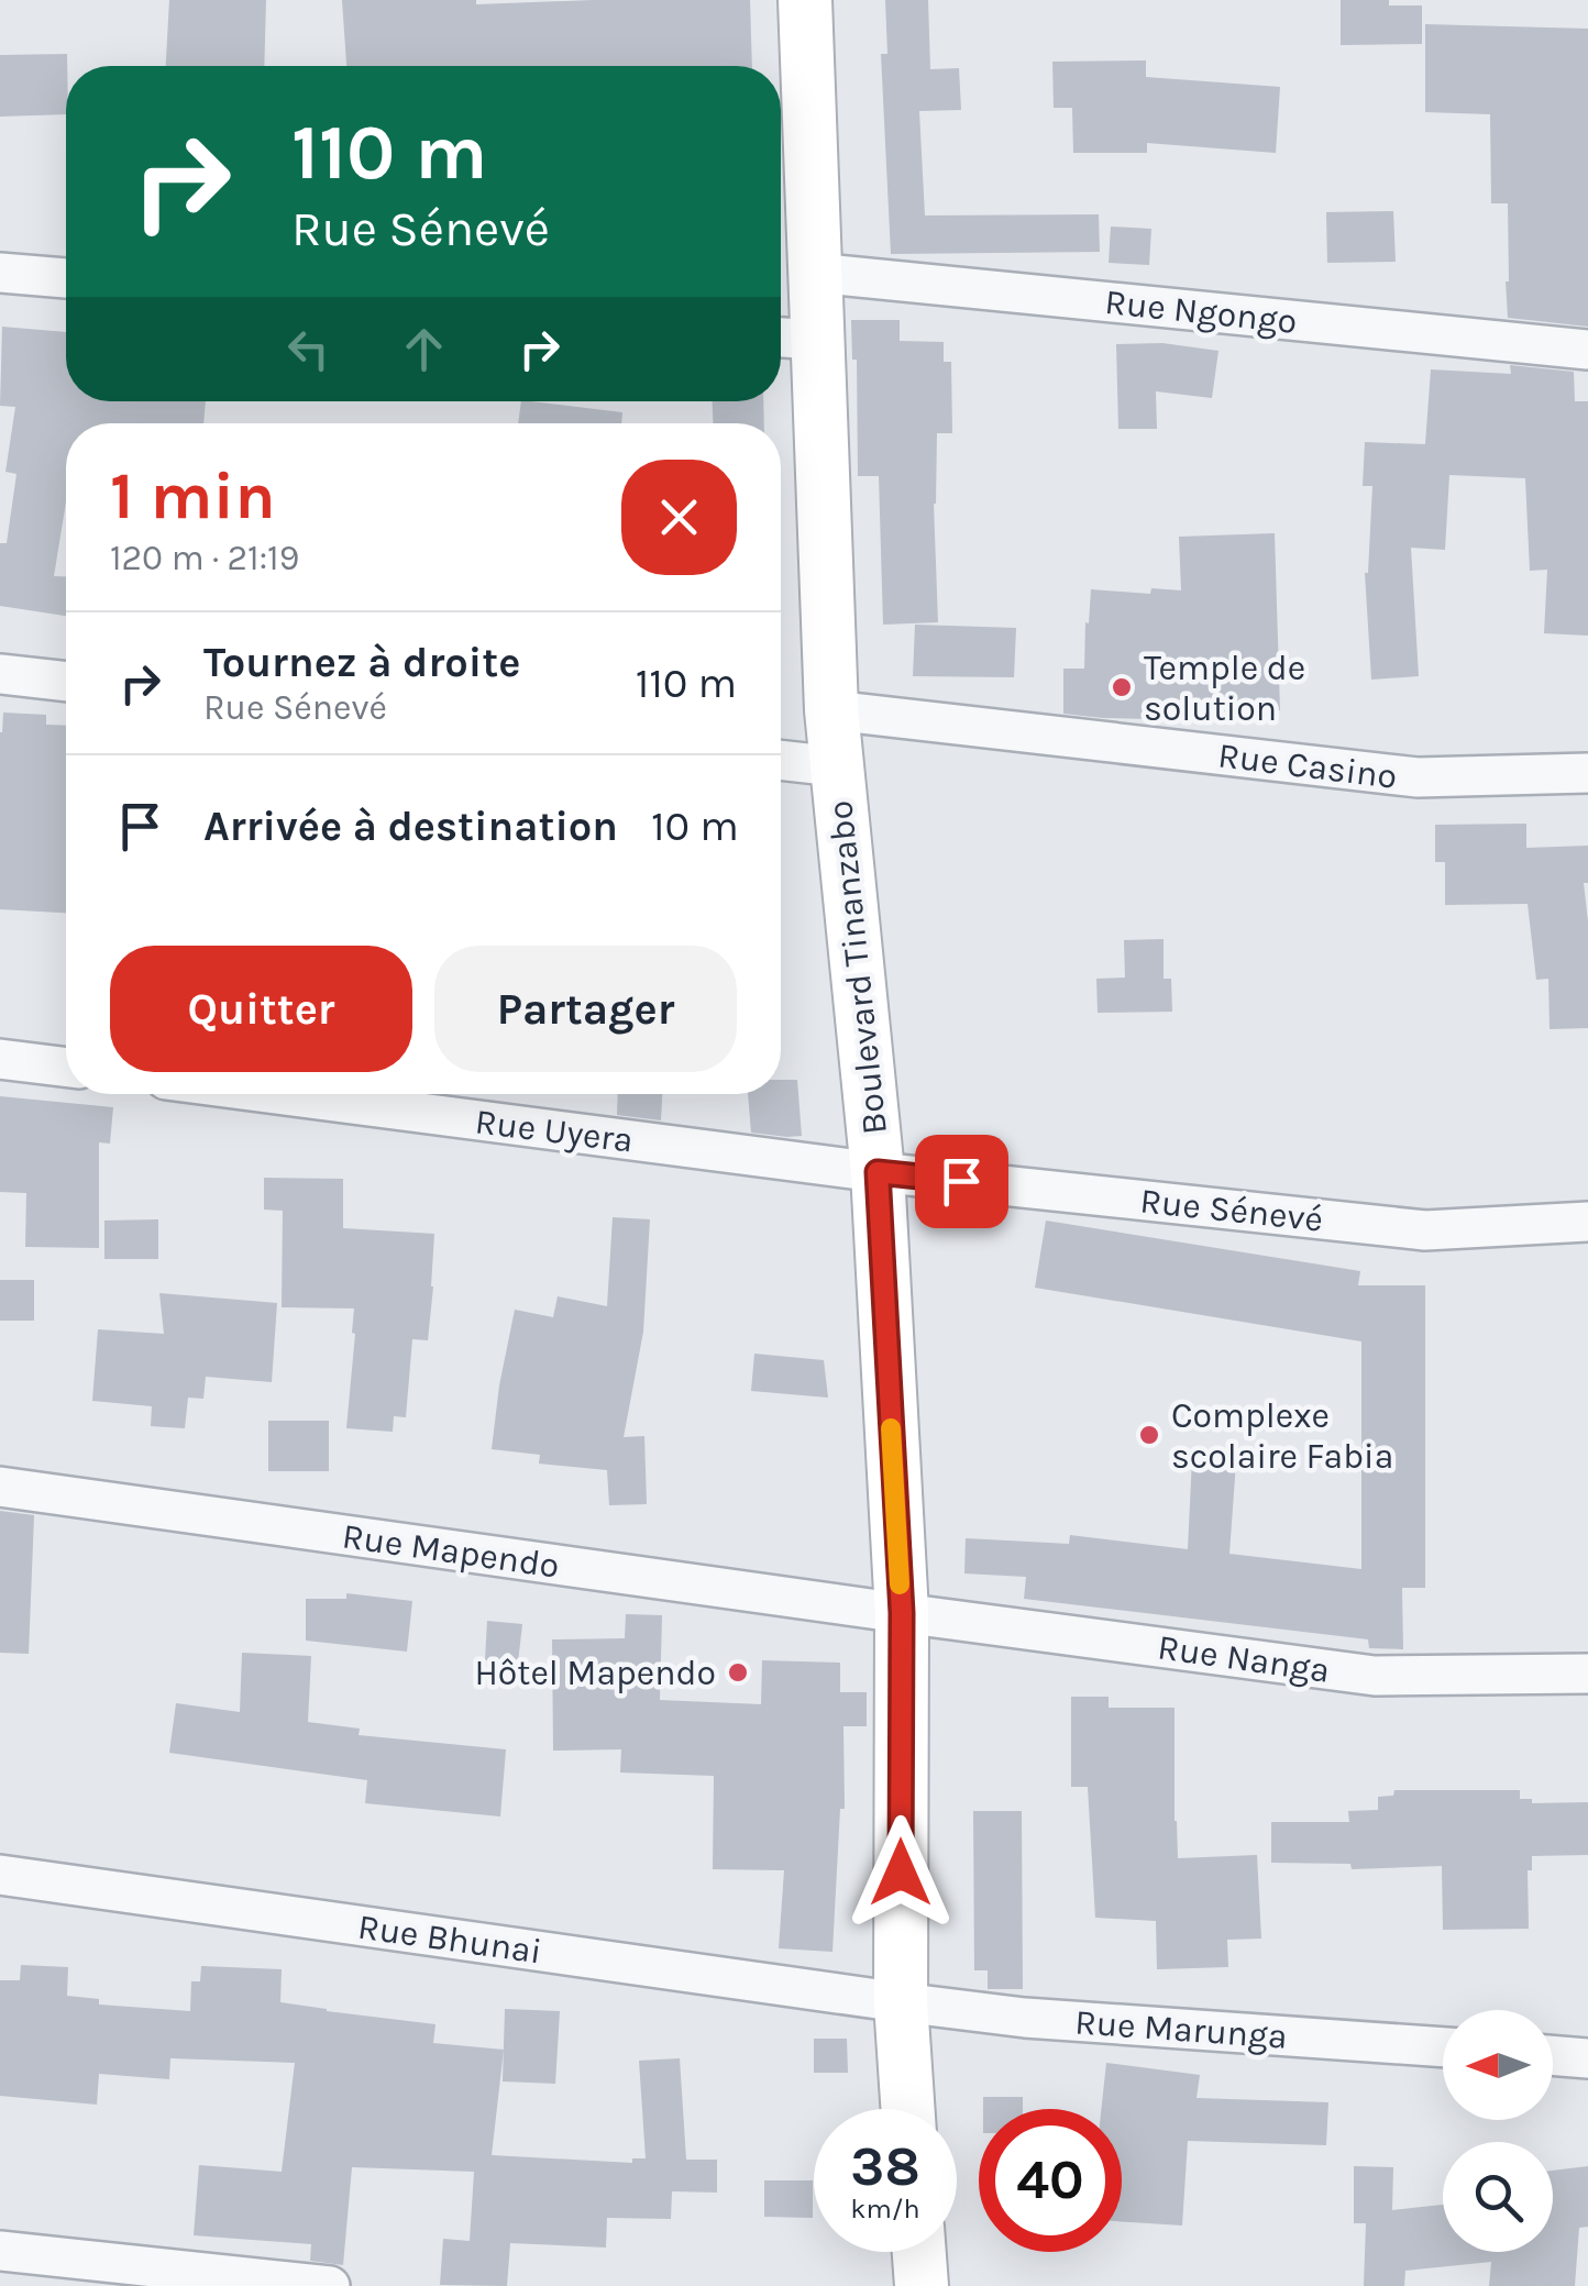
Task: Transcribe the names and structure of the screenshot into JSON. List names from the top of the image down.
{
  "streets": {
    "street": [
      "Rue Ngongo",
      "Rue Casino",
      "Boulevard Tinanzabo",
      "Rue Uyera",
      "Rue Sénevé",
      "Rue Mapendo",
      "Rue Nanga",
      "Rue Bhunai",
      "Rue Marunga"
    ]
  },
  "crossings": [
    ["Rue Ngongo", "Boulevard Tinanzabo"],
    ["Rue Casino", "Boulevard Tinanzabo"],
    ["Boulevard Tinanzabo", "Rue Uyera"],
    ["Boulevard Tinanzabo", "Rue Sénevé"],
    ["Boulevard Tinanzabo", "Rue Mapendo"],
    ["Boulevard Tinanzabo", "Rue Nanga"],
    ["Boulevard Tinanzabo", "Rue Bhunai"],
    ["Boulevard Tinanzabo", "Rue Marunga"],
    ["Rue Uyera", "Rue Sénevé"],
    ["Rue Mapendo", "Rue Nanga"],
    ["Rue Bhunai", "Rue Marunga"]
  ],
  "places": ["Temple de solution", "Complexe scolaire Fabia", "Hôtel Mapendo"],
  "north": "left",
  "page": {
    "turn": ["110 m", "Rue Sénevé"],
    "heading": ["1 min", "120 m · 21:19"],
    "list": [
      {
        "name": "Tournez à droite",
        "note": "Rue Sénevé",
        "value": "110 m"
      },
      {
        "name": "Arrivée à destination",
        "value": "10 m"
      }
    ],
    "buttons": ["Quitter", "Partager"],
    "speed": "38 km/h",
    "limit": "40"
  }
}
